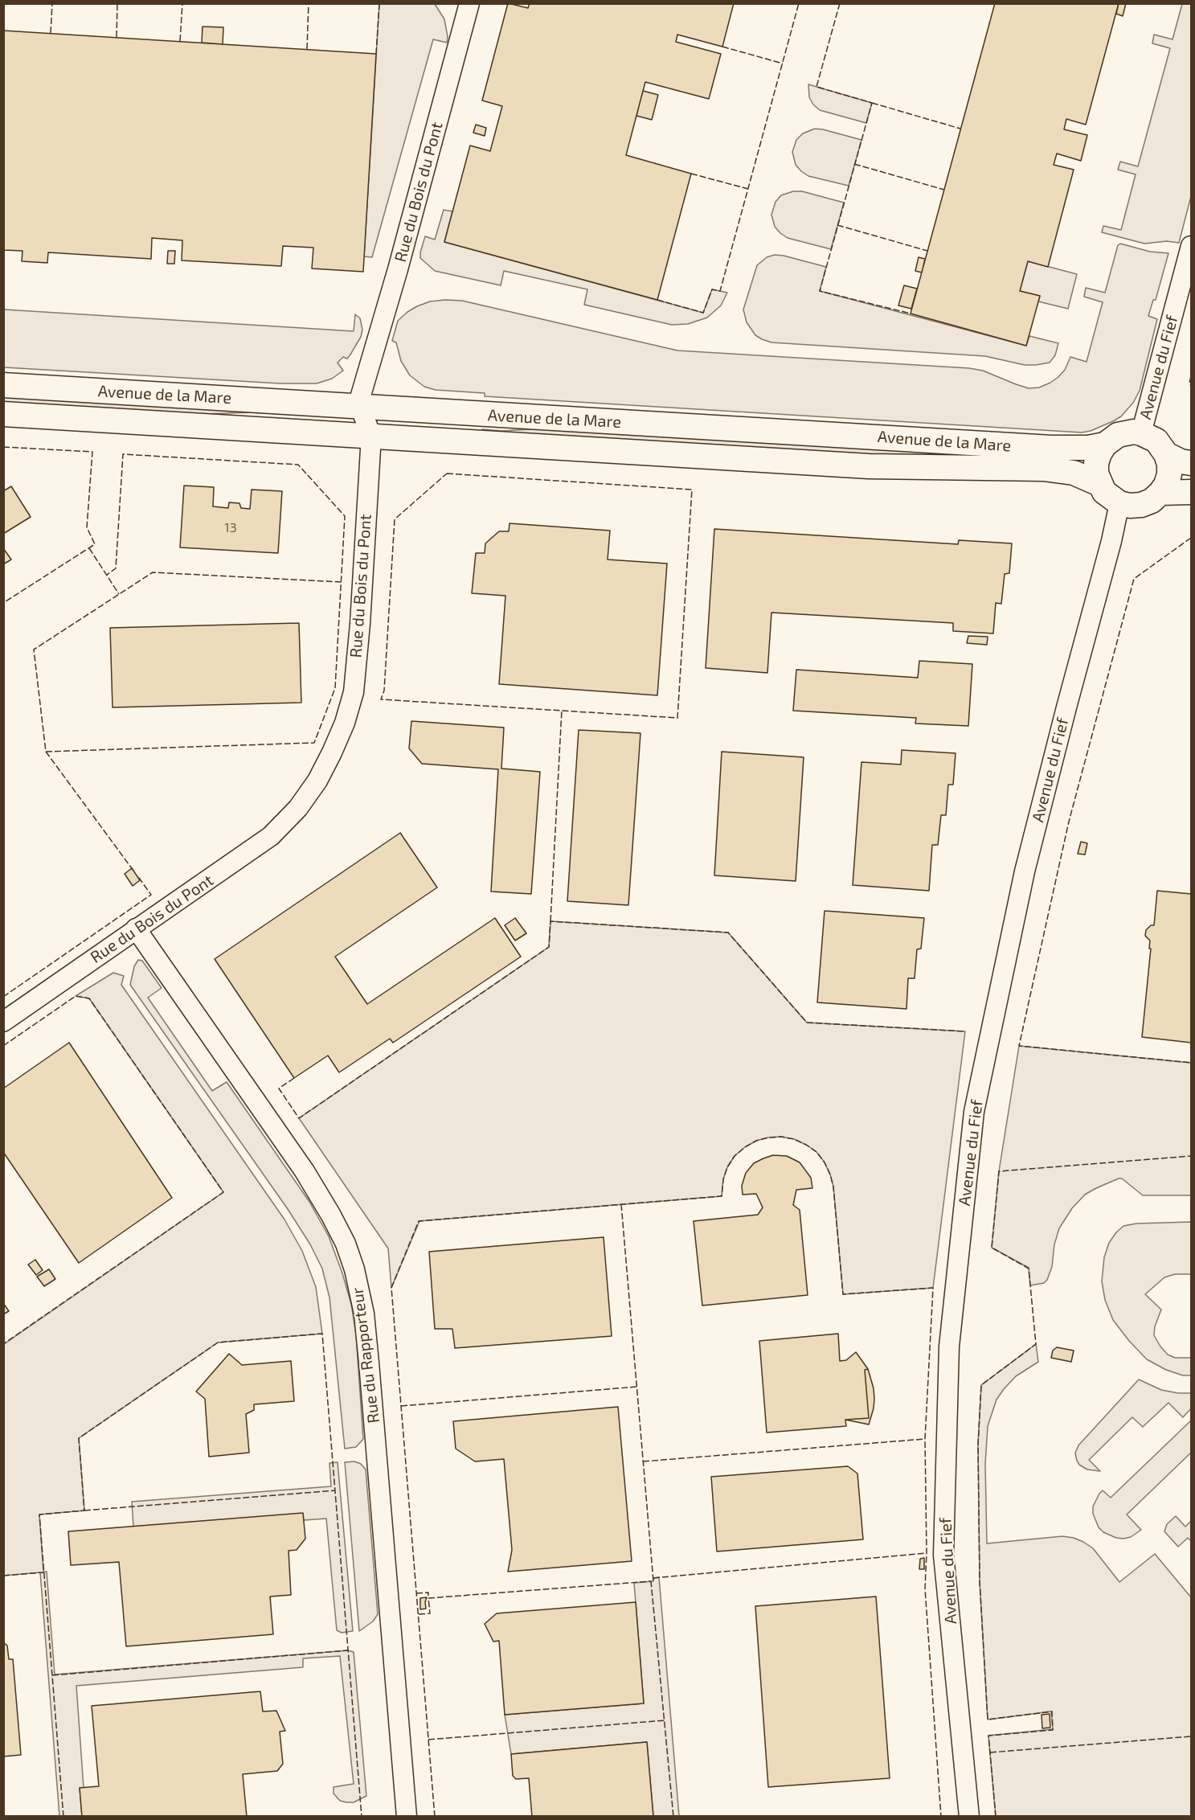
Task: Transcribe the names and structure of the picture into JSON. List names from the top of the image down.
{
  "streets": {
    "street": [
      "Rue du Bois du Pont",
      "Avenue du Fief",
      "Avenue de la Mare",
      "Rue du Rapporteur"
    ]
  },
  "crossings": [
    ["Rue du Bois du Pont", "Avenue de la Mare"],
    ["Rue du Bois du Pont", "Rue du Rapporteur"],
    ["Avenue du Fief", "Avenue de la Mare"]
  ],
  "house_numbers": ["13"]
}
